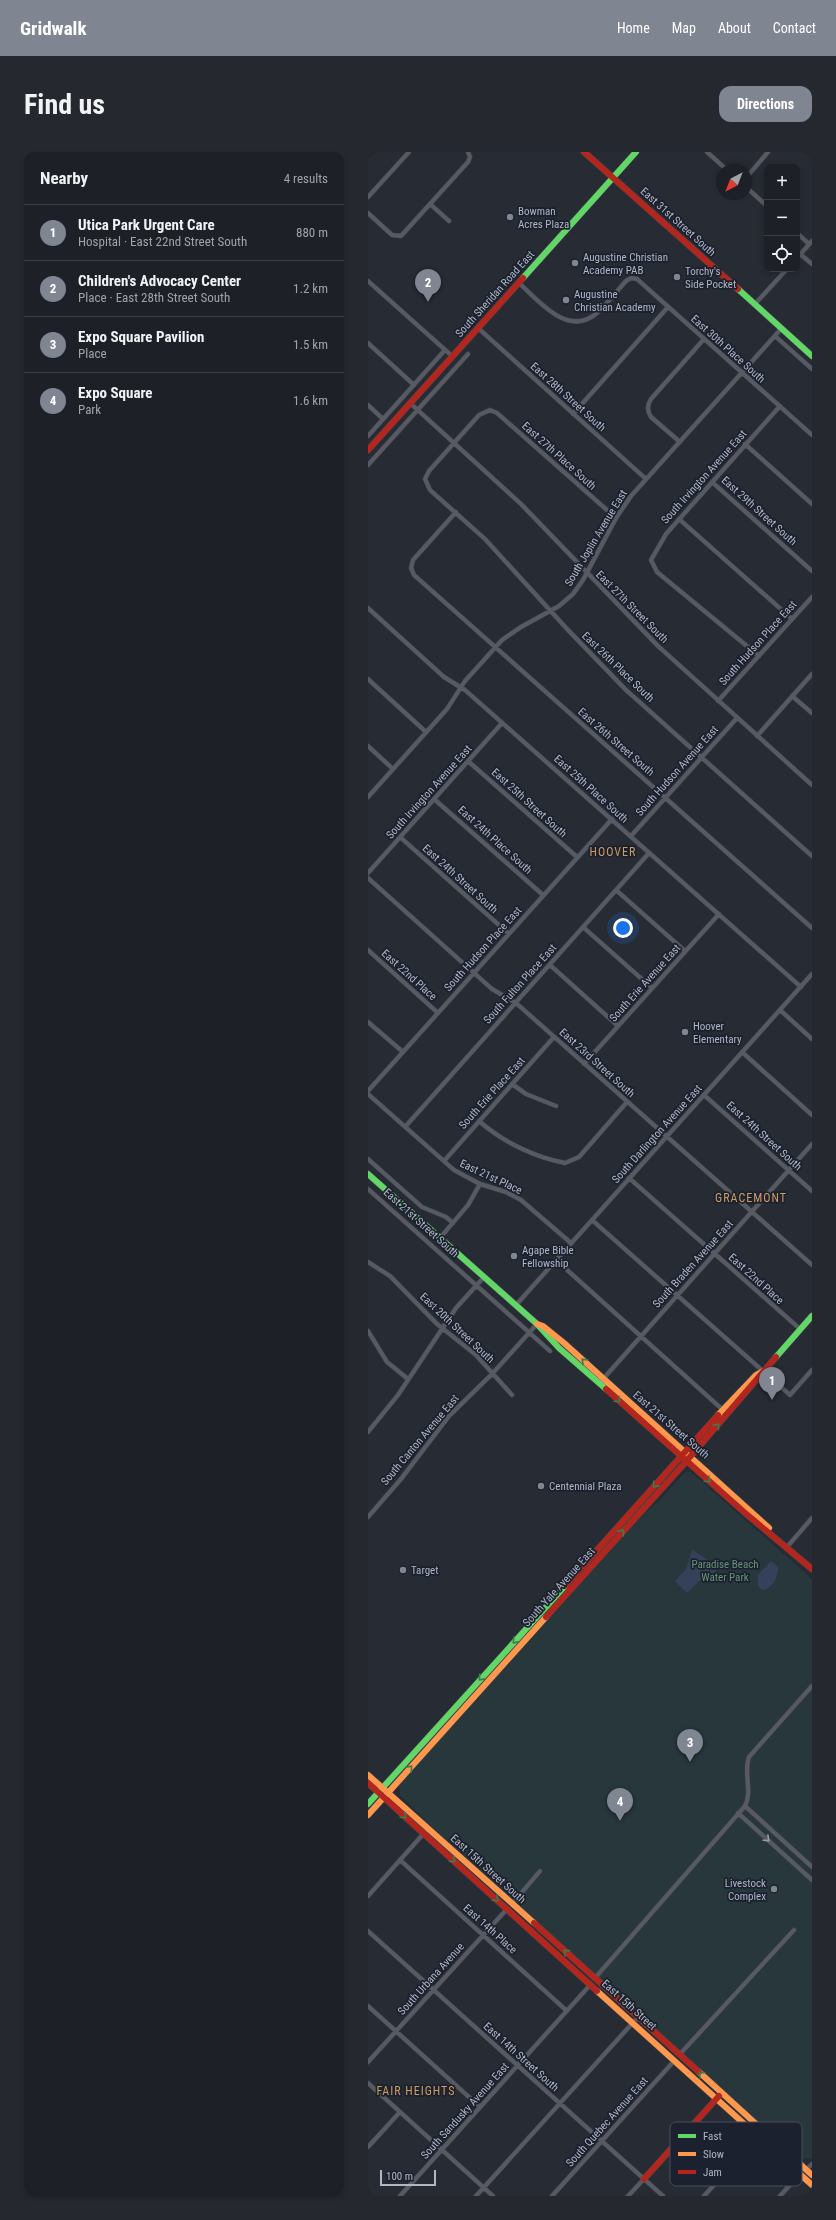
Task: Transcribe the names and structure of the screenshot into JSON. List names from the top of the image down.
{
  "streets": {
    "main road": [
      "East 31st Street South",
      "South Sheridan Road East",
      "East 21st Street South",
      "South Yale Avenue East",
      "East 15th Street South",
      "East 15th Street"
    ],
    "street": [
      "East 30th Place South",
      "East 28th Street South",
      "East 27th Place South",
      "South Irvington Avenue East",
      "East 29th Street South",
      "South Joplin Avenue East",
      "East 27th Street South",
      "South Hudson Place East",
      "East 26th Place South",
      "East 26th Street South",
      "South Hudson Avenue East",
      "East 25th Place South",
      "East 25th Street South",
      "East 24th Place South",
      "East 24th Street South",
      "East 22nd Place",
      "South Erie Avenue East",
      "South Fulton Place East",
      "East 23rd Street South",
      "South Erie Place East",
      "South Darlington Avenue East",
      "East 21st Place",
      "South Braden Avenue East",
      "East 20th Street South",
      "South Canton Avenue East",
      "East 14th Place",
      "South Urbana Avenue",
      "East 14th Street South",
      "South Sandusky Avenue East",
      "South Quebec Avenue East"
    ]
  },
  "crossings": [
    ["East 31st Street South", "South Sheridan Road East"],
    ["East 31st Street South", "South Joplin Avenue East"],
    ["South Sheridan Road East", "East 30th Place South"],
    ["South Sheridan Road East", "East 28th Street South"],
    ["South Sheridan Road East", "East 27th Street South"],
    ["East 30th Place South", "South Irvington Avenue East"],
    ["East 30th Place South", "South Joplin Avenue East"],
    ["East 28th Street South", "South Joplin Avenue East"],
    ["East 27th Place South", "South Joplin Avenue East"],
    ["East 27th Place South", "East 27th Street South"],
    ["East 27th Place South", "East 26th Place South"],
    ["South Irvington Avenue East", "East 29th Street South"],
    ["South Irvington Avenue East", "South Hudson Place East"],
    ["South Irvington Avenue East", "East 25th Place South"],
    ["South Irvington Avenue East", "East 25th Street South"],
    ["South Irvington Avenue East", "East 24th Place South"],
    ["South Irvington Avenue East", "East 24th Street South"],
    ["South Joplin Avenue East", "East 27th Street South"],
    ["South Joplin Avenue East", "East 26th Place South"],
    ["South Joplin Avenue East", "East 26th Street South"],
    ["South Joplin Avenue East", "East 25th Place South"],
    ["East 27th Street South", "South Hudson Place East"],
    ["East 27th Street South", "East 26th Place South"],
    ["East 27th Street South", "South Hudson Avenue East"],
    ["South Hudson Place East", "East 25th Place South"],
    ["South Hudson Place East", "East 25th Street South"],
    ["South Hudson Place East", "East 24th Place South"],
    ["South Hudson Place East", "East 24th Street South"],
    ["South Hudson Place East", "East 22nd Place"],
    ["South Hudson Place East", "East 23rd Street South"],
    ["South Hudson Place East", "East 21st Place"],
    ["East 26th Place South", "East 26th Street South"],
    ["East 26th Place South", "South Hudson Avenue East"],
    ["East 26th Street South", "South Hudson Avenue East"],
    ["South Hudson Avenue East", "East 25th Place South"],
    ["East 25th Place South", "South Erie Avenue East"],
    ["East 25th Place South", "South Fulton Place East"],
    ["East 25th Place South", "South Darlington Avenue East"],
    ["East 24th Street South", "South Darlington Avenue East"],
    ["East 24th Street South", "South Braden Avenue East"],
    ["East 22nd Place", "South Darlington Avenue East"],
    ["East 22nd Place", "South Braden Avenue East"],
    ["East 22nd Place", "South Yale Avenue East"],
    ["South Erie Avenue East", "East 23rd Street South"],
    ["South Fulton Place East", "East 23rd Street South"],
    ["South Fulton Place East", "East 21st Place"],
    ["East 23rd Street South", "South Erie Place East"],
    ["East 23rd Street South", "South Darlington Avenue East"],
    ["East 23rd Street South", "South Braden Avenue East"],
    ["South Erie Place East", "East 21st Place"],
    ["South Darlington Avenue East", "East 21st Place"],
    ["South Darlington Avenue East", "East 21st Street South"],
    ["East 21st Street South", "South Braden Avenue East"],
    ["East 21st Street South", "South Canton Avenue East"],
    ["East 21st Street South", "South Yale Avenue East"],
    ["East 20th Street South", "South Canton Avenue East"],
    ["South Yale Avenue East", "East 15th Street South"],
    ["East 15th Street South", "South Urbana Avenue"],
    ["East 15th Street South", "East 15th Street"],
    ["East 15th Street South", "South Sandusky Avenue East"],
    ["East 14th Place", "South Urbana Avenue"],
    ["East 14th Place", "South Sandusky Avenue East"],
    ["South Urbana Avenue", "East 14th Street South"],
    ["East 15th Street", "South Sandusky Avenue East"],
    ["East 15th Street", "South Quebec Avenue East"],
    ["East 14th Street South", "South Sandusky Avenue East"],
    ["East 14th Street South", "South Quebec Avenue East"]
  ],
  "districts": ["HOOVER", "GRACEMONT", "FAIR HEIGHTS"],
  "parks": ["Paradise Beach Water Park"],
  "places": [
    "Bowman Acres Plaza",
    "Augustine Christian Academy PAB",
    "Torchy's Side Pocket",
    "Augustine Christian Academy",
    "Hoover Elementary",
    "Agape Bible Fellowship",
    "Centennial Plaza",
    "Target",
    "Livestock Complex"
  ],
  "legend": ["Fast", "Slow", "Jam"],
  "scale_bar": "100 m",
  "north": "bottom left",
  "page": {
    "header": "Gridwalk",
    "nav": [
      "Home",
      "Map",
      "About",
      "Contact"
    ],
    "buttons": "Directions",
    "title": "Find us",
    "heading": ["Nearby", "4 results"],
    "map_buttons": ["+", "−"],
    "list": [
      {
        "mark": "1",
        "name": "Utica Park Urgent Care",
        "note": "Hospital · East 22nd Street South",
        "value": "880 m"
      },
      {
        "mark": "2",
        "name": "Children's Advocacy Center",
        "note": "Place · East 28th Street South",
        "value": "1.2 km"
      },
      {
        "mark": "3",
        "name": "Expo Square Pavilion",
        "note": "Place",
        "value": "1.5 km"
      },
      {
        "mark": "4",
        "name": "Expo Square",
        "note": "Park",
        "value": "1.6 km"
      }
    ],
    "pins": [
      "2",
      "1",
      "3",
      "4"
    ],
    "scale": "100 m"
  }
}
